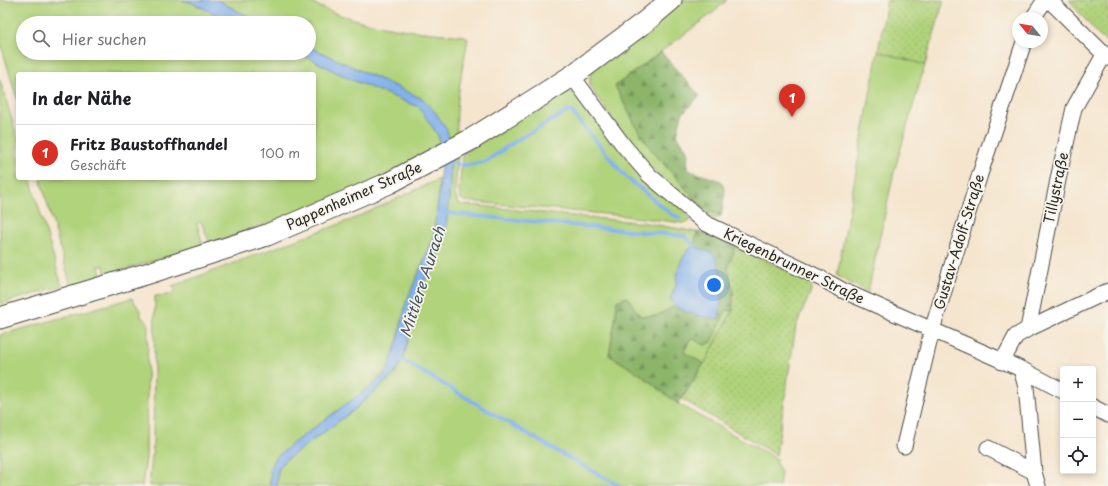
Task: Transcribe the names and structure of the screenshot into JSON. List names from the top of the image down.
{
  "streets": {
    "street": [
      "Tillystraße",
      "Pappenheimer Straße",
      "Gustav-Adolf-Straße",
      "Kriegenbrunner Straße"
    ]
  },
  "crossings": [
    ["Pappenheimer Straße", "Kriegenbrunner Straße"],
    ["Gustav-Adolf-Straße", "Kriegenbrunner Straße"]
  ],
  "water": ["Mittlere Aurach"],
  "north": "top left",
  "page": {
    "search": "Hier suchen",
    "heading": "In der Nähe",
    "pins": "1",
    "list": [
      {
        "mark": "1",
        "name": "Fritz Baustoffhandel",
        "note": "Geschäft",
        "value": "100 m"
      }
    ],
    "map_buttons": ["+", "−"]
  }
}
